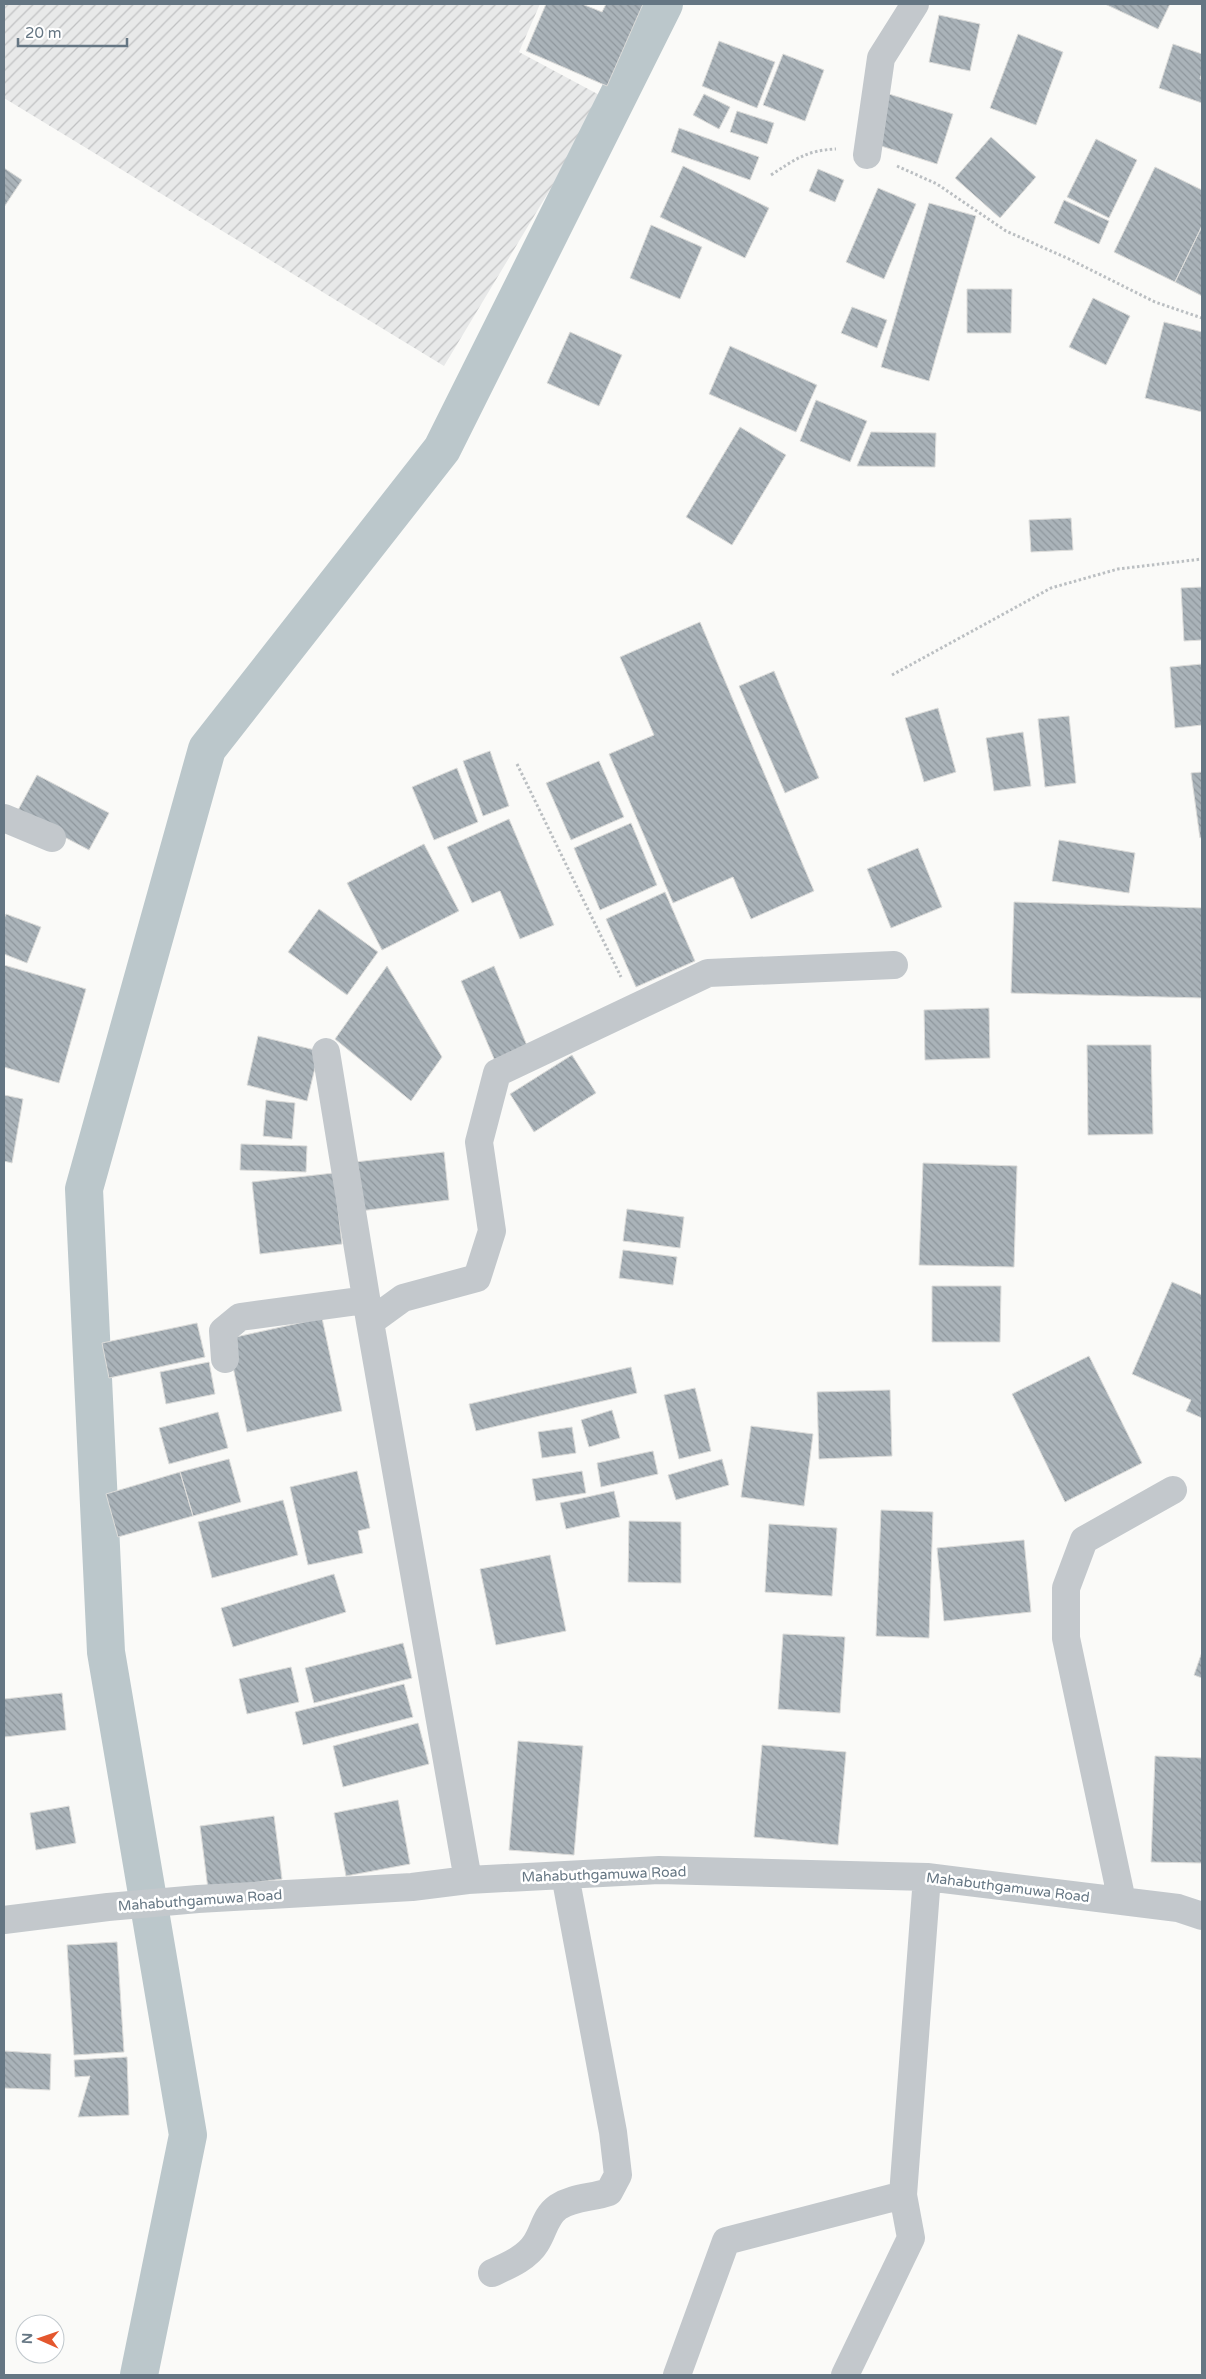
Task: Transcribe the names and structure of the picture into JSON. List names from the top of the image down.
{
  "streets": {
    "street": ["Mahabuthgamuwa Road"]
  },
  "scale_bar": "20 m",
  "north": "left"
}
